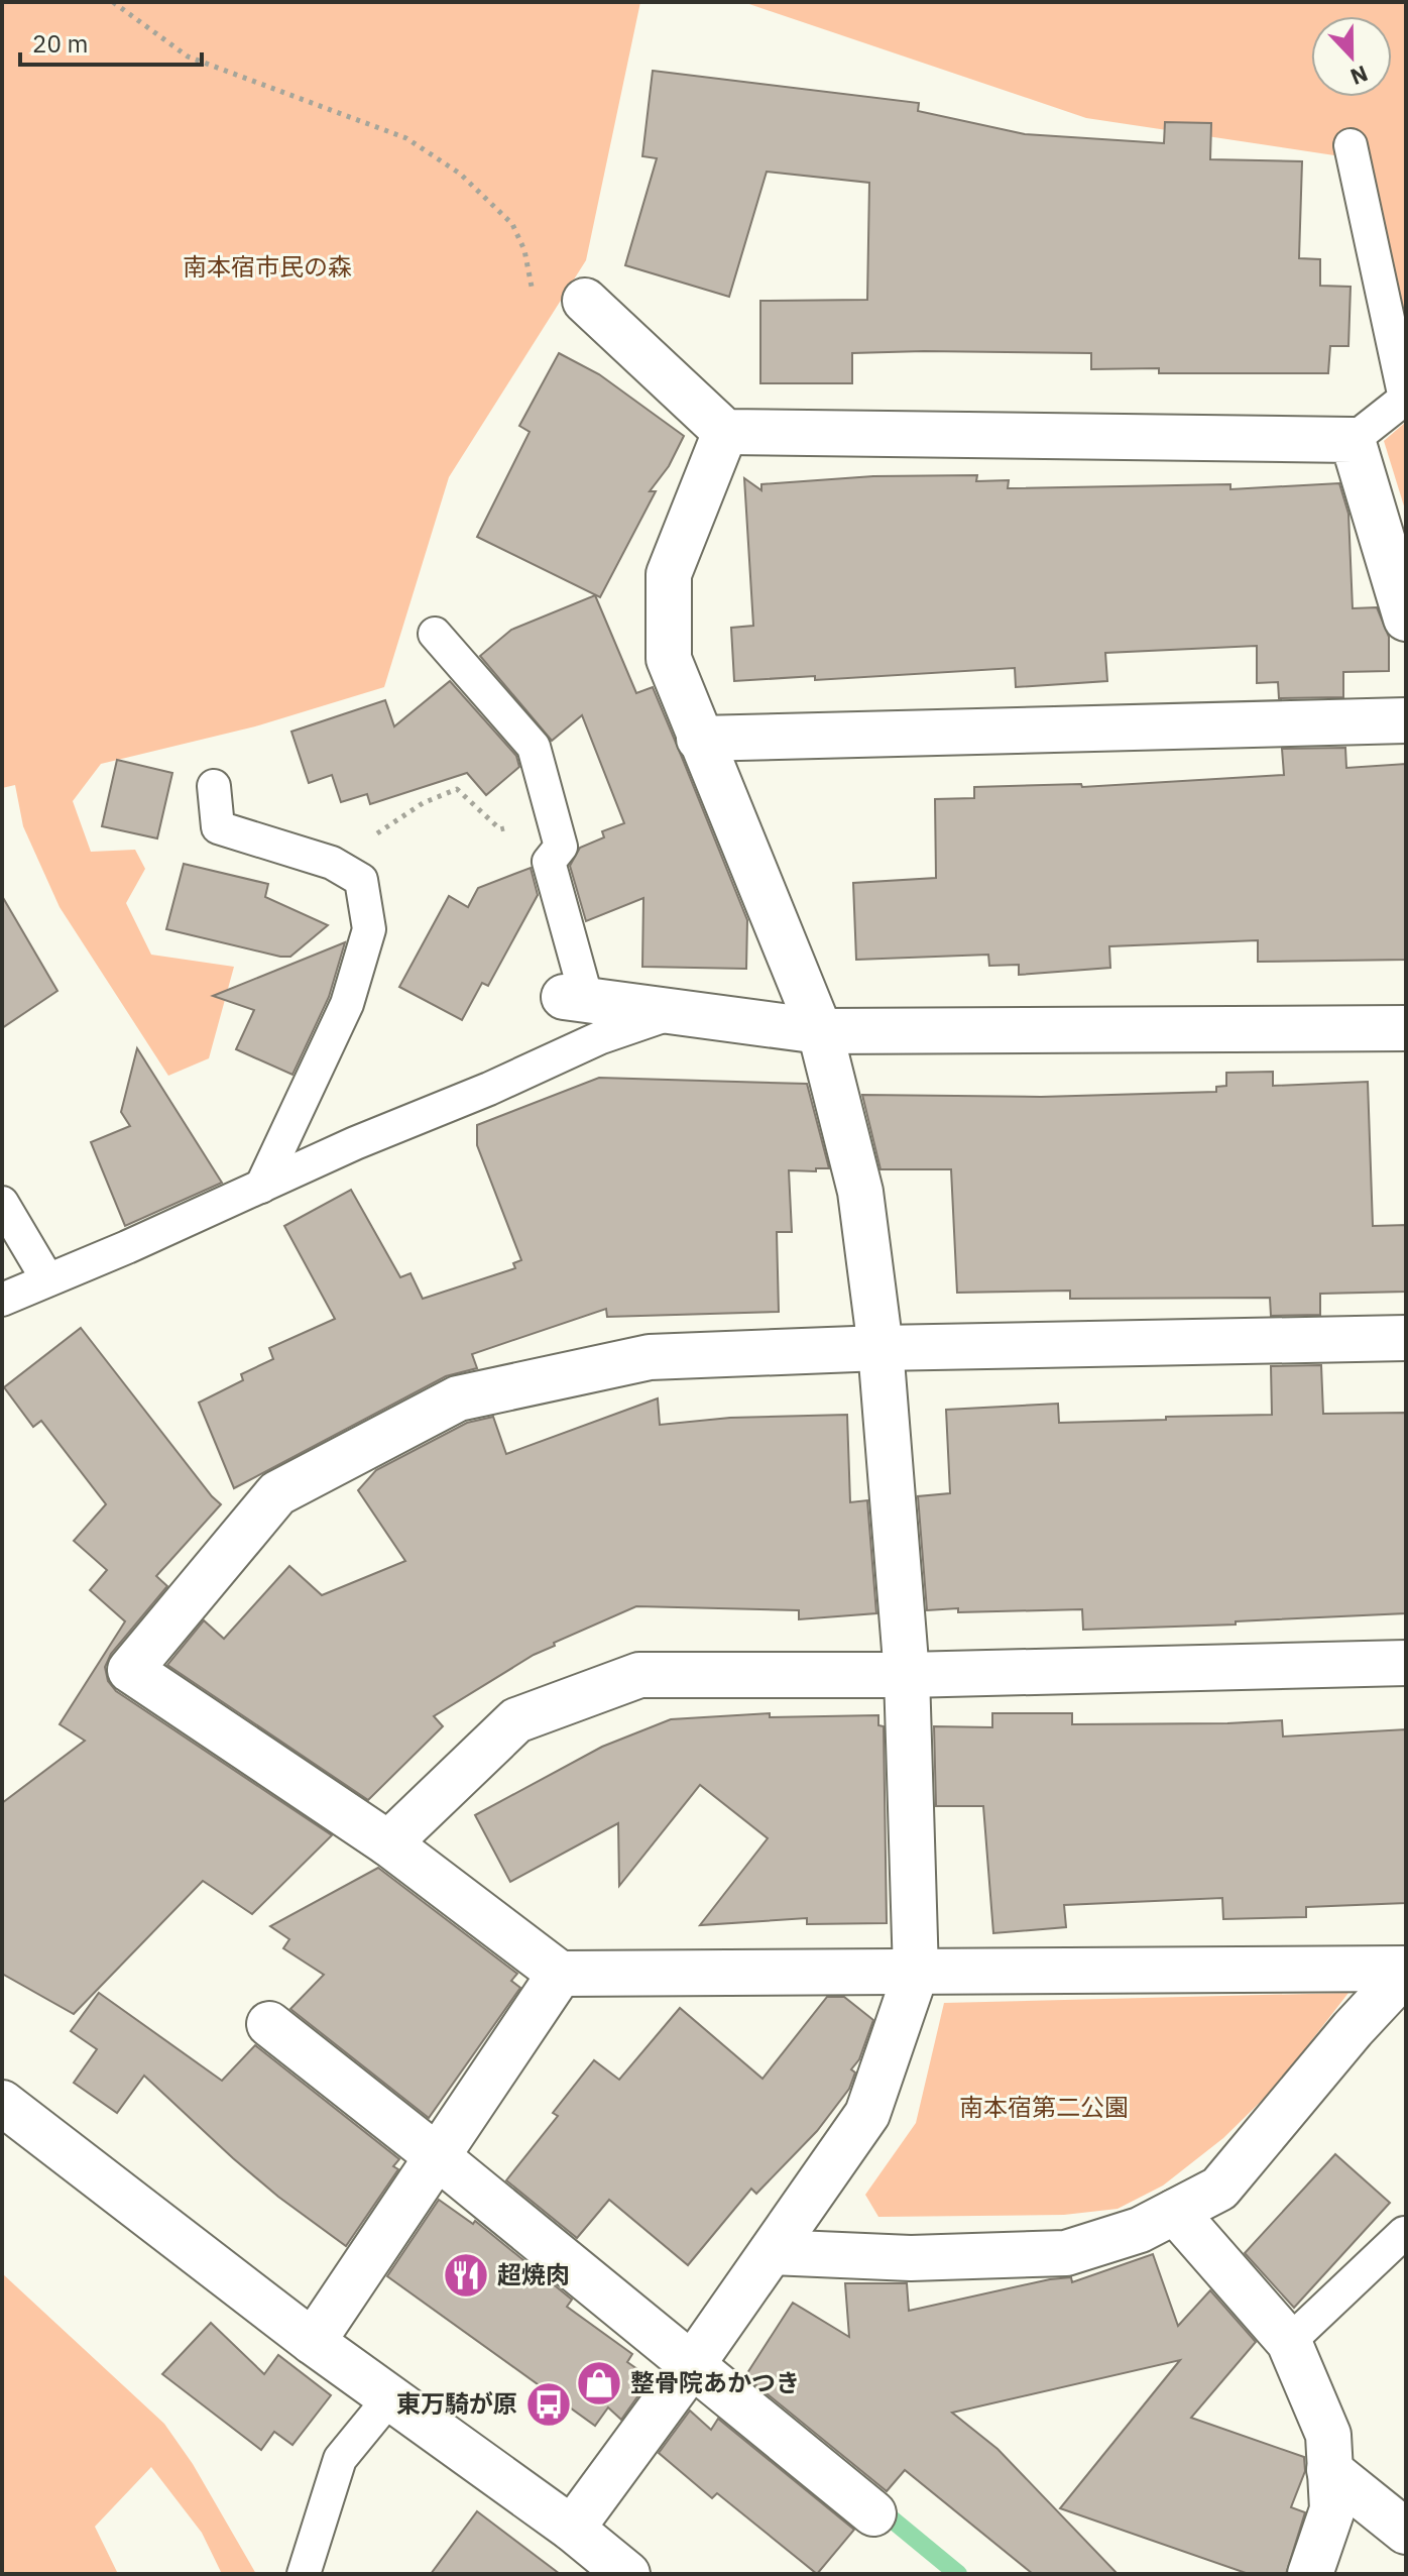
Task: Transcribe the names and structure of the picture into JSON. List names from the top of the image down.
{
  "parks": ["南本宿市民の森", "南本宿第二公園"],
  "places": {
    "restaurant": ["超焼肉"],
    "shop": ["整骨院あかつき"],
    "bus stop": ["東万騎が原"]
  },
  "scale_bar": "20 m",
  "north": "bottom"
}
